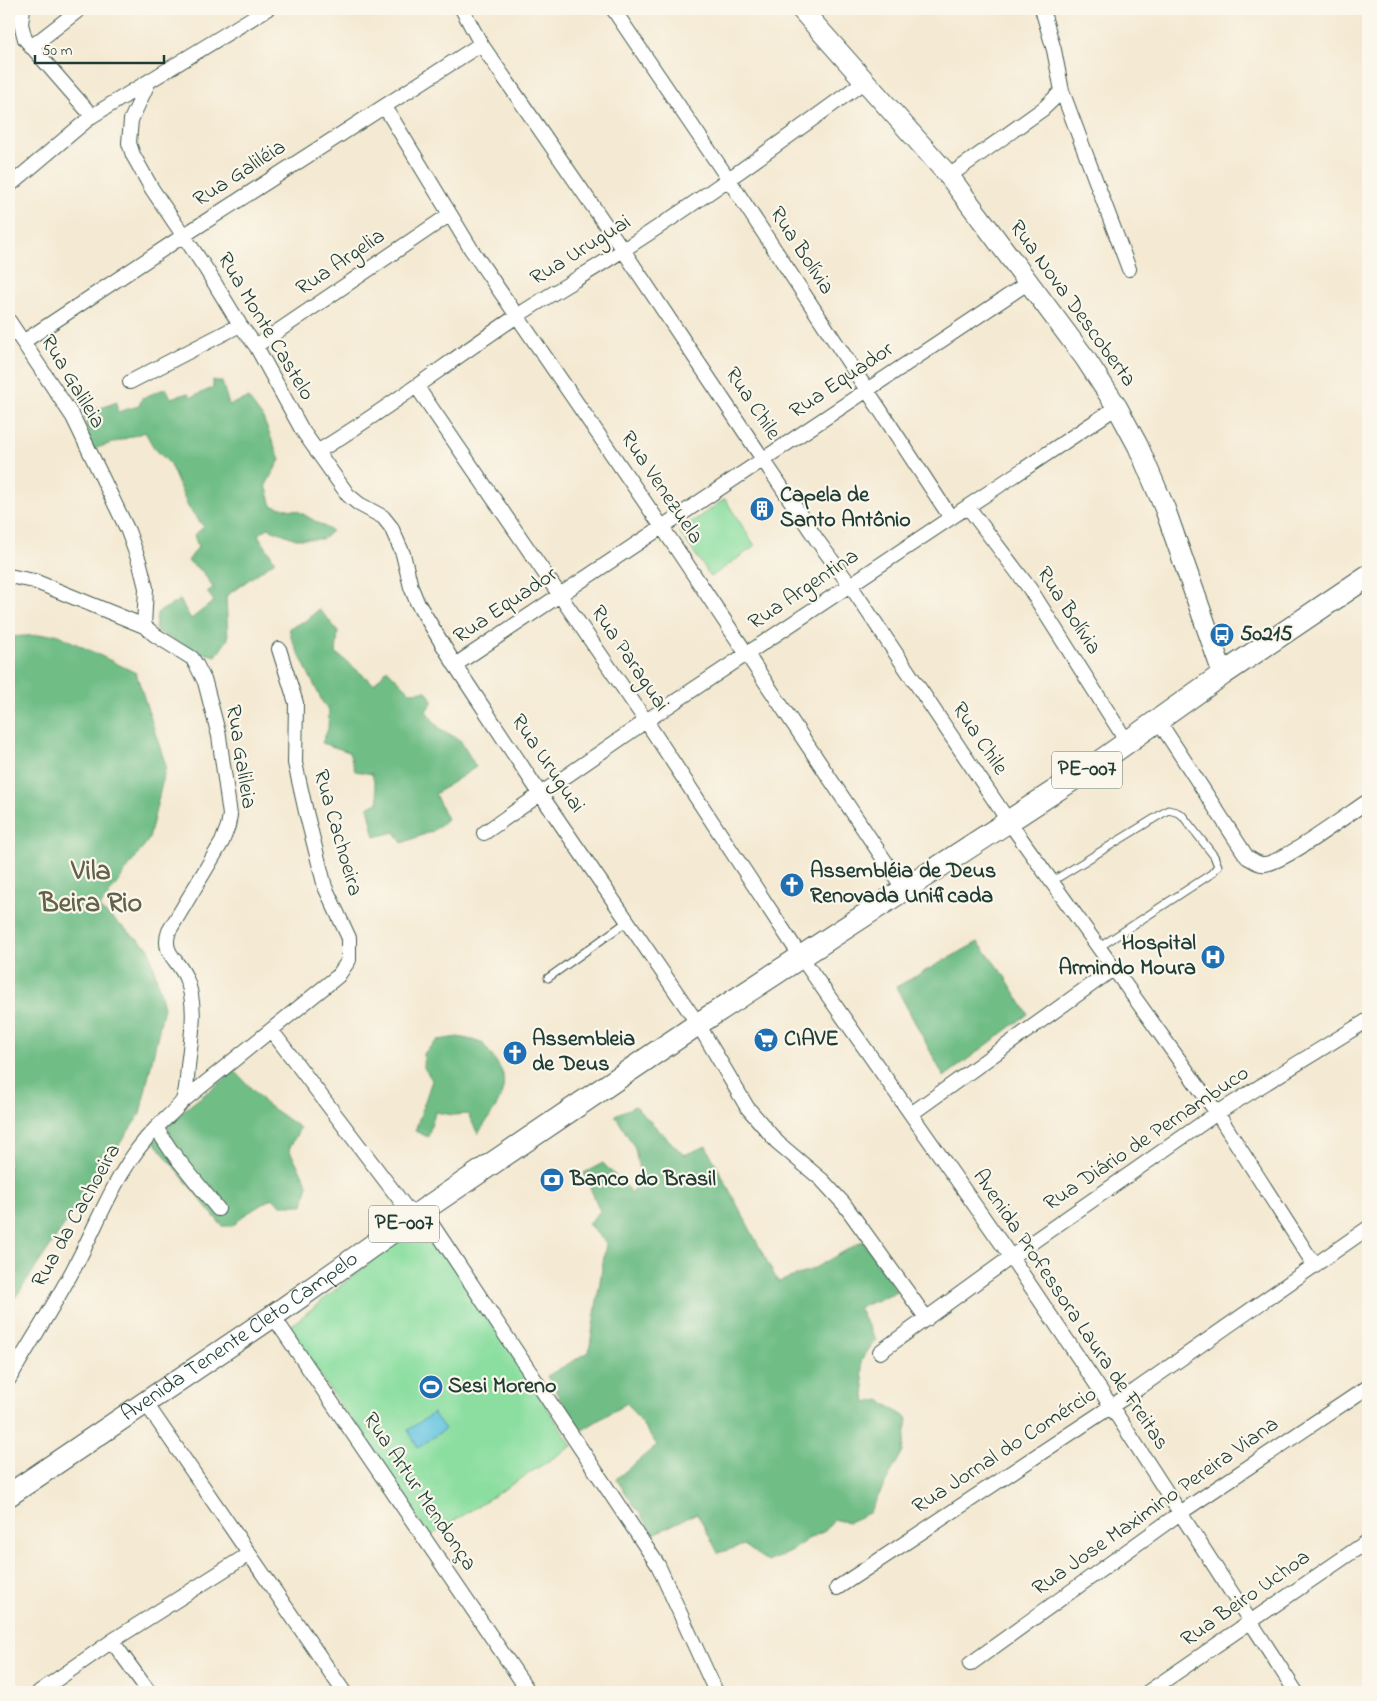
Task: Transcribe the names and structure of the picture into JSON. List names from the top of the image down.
{
  "streets": {
    "main road": ["PE-007", "Avenida Tenente Cleto Campelo"],
    "street": [
      "Rua Galiléia",
      "Rua Uruguai",
      "Rua Bolívia",
      "Rua Argelia",
      "Rua Nova Descoberta",
      "Rua Monte Castelo",
      "Rua Equador",
      "Rua Galileia",
      "Rua Chile",
      "Rua Venezuela",
      "Rua Argentina",
      "Rua Paraguai",
      "Rua Cachoeira",
      "Rua Diário de Pernambuco",
      "Rua da Cachoeira",
      "Avenida Professora Laura de Freitas",
      "Rua Jornal do Comércio",
      "Rua Artur Mendonça",
      "Rua Jose Maximino Pereira Viana",
      "Rua Beiro Uchoa"
    ]
  },
  "crossings": [
    ["Rua Galiléia", "Rua Monte Castelo"],
    ["Rua Galiléia", "Rua Galileia"],
    ["Rua Galiléia", "Rua Chile"],
    ["Rua Galiléia", "Rua Venezuela"],
    ["Rua Uruguai", "Rua Bolívia"],
    ["Rua Uruguai", "Rua Nova Descoberta"],
    ["Rua Uruguai", "Rua Monte Castelo"],
    ["Rua Uruguai", "Rua Equador"],
    ["Rua Uruguai", "Rua Chile"],
    ["Rua Uruguai", "Rua Venezuela"],
    ["Rua Uruguai", "Rua Argentina"],
    ["Rua Uruguai", "Rua Paraguai"],
    ["Rua Uruguai", "Rua Diário de Pernambuco"],
    ["Rua Uruguai", "Avenida Tenente Cleto Campelo"],
    ["Rua Bolívia", "Rua Equador"],
    ["Rua Bolívia", "Rua Argentina"],
    ["Rua Bolívia", "Avenida Tenente Cleto Campelo"],
    ["Rua Argelia", "Rua Monte Castelo"],
    ["Rua Argelia", "Rua Venezuela"],
    ["Rua Nova Descoberta", "Rua Equador"],
    ["Rua Nova Descoberta", "Rua Argentina"],
    ["Rua Nova Descoberta", "Avenida Tenente Cleto Campelo"],
    ["Rua Equador", "Rua Chile"],
    ["Rua Equador", "Rua Venezuela"],
    ["Rua Equador", "Rua Paraguai"],
    ["Rua Galileia", "Rua Cachoeira"],
    ["Rua Chile", "Rua Argentina"],
    ["Rua Chile", "Rua Diário de Pernambuco"],
    ["Rua Chile", "Avenida Tenente Cleto Campelo"],
    ["Rua Chile", "Rua Jornal do Comércio"],
    ["Rua Venezuela", "Rua Argentina"],
    ["Rua Venezuela", "Avenida Tenente Cleto Campelo"],
    ["Rua Argentina", "Rua Paraguai"],
    ["Rua Paraguai", "Avenida Professora Laura de Freitas"],
    ["Rua Paraguai", "Avenida Tenente Cleto Campelo"],
    ["Rua Diário de Pernambuco", "Avenida Professora Laura de Freitas"],
    ["Avenida Professora Laura de Freitas", "Avenida Tenente Cleto Campelo"],
    ["Avenida Professora Laura de Freitas", "Rua Jornal do Comércio"],
    ["Avenida Professora Laura de Freitas", "Rua Jose Maximino Pereira Viana"],
    ["Avenida Professora Laura de Freitas", "Rua Beiro Uchoa"],
    ["Avenida Tenente Cleto Campelo", "Rua Artur Mendonça"]
  ],
  "districts": ["Vila Beira Rio"],
  "places": {
    "building": ["Capela de Santo Antônio"],
    "bus stop": ["50215"],
    "church": ["Assembléia de Deus Renovada Unificada", "Assembleia de Deus"],
    "hospital": ["Hospital Armindo Moura"],
    "supermarket": ["CIAVE"],
    "bank": ["Banco do Brasil"],
    "sports": ["Sesi Moreno"]
  },
  "scale_bar": "50 m"
}
